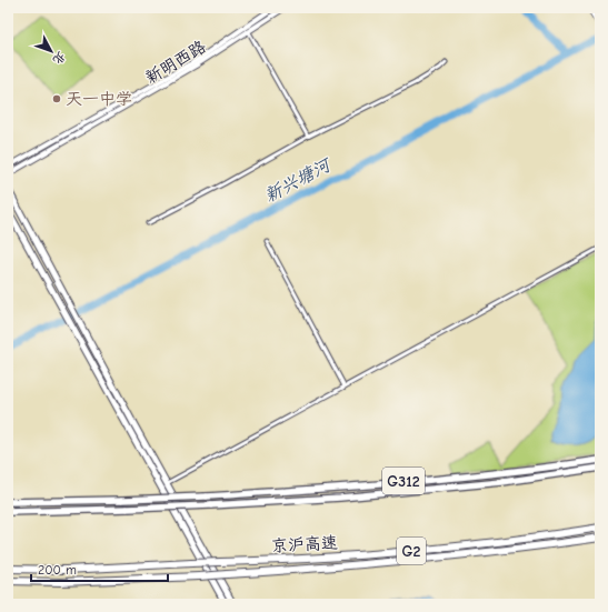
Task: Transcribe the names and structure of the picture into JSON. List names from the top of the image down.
{
  "streets": {
    "highway": ["G312", "京沪高速", "G2"],
    "street": ["新明西路"]
  },
  "water": ["新兴塘河"],
  "places": ["天一中学"],
  "scale_bar": "200 m",
  "north": "bottom right"
}
